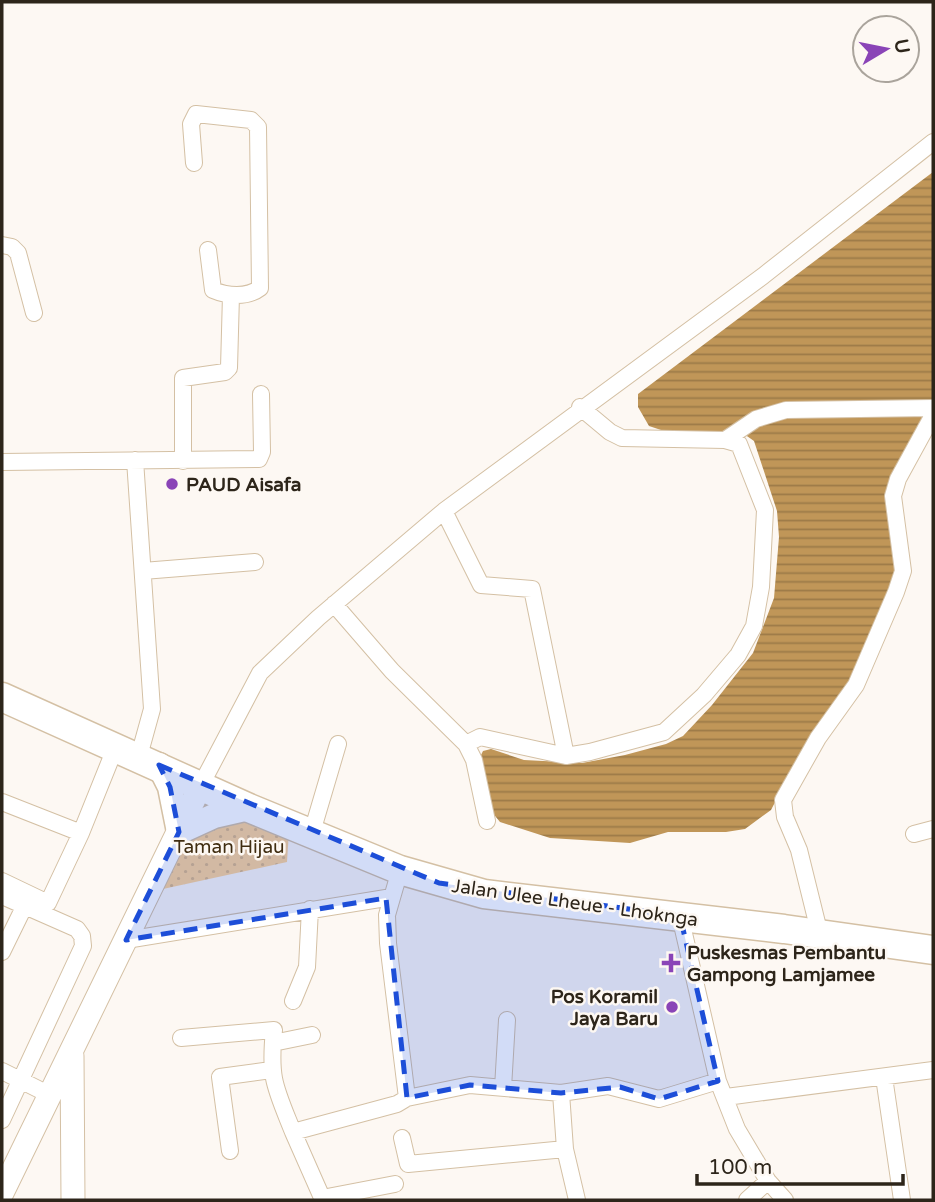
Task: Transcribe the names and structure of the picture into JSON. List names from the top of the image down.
{
  "streets": {
    "highway": ["Jalan Ulee Lheue - Lhoknga"]
  },
  "parks": ["Taman Hijau"],
  "places": {
    "other": ["PAUD Aisafa", "Pos Koramil Jaya Baru"],
    "health": ["Puskesmas Pembantu Gampong Lamjamee"]
  },
  "scale_bar": "100 m",
  "north": "right"
}
